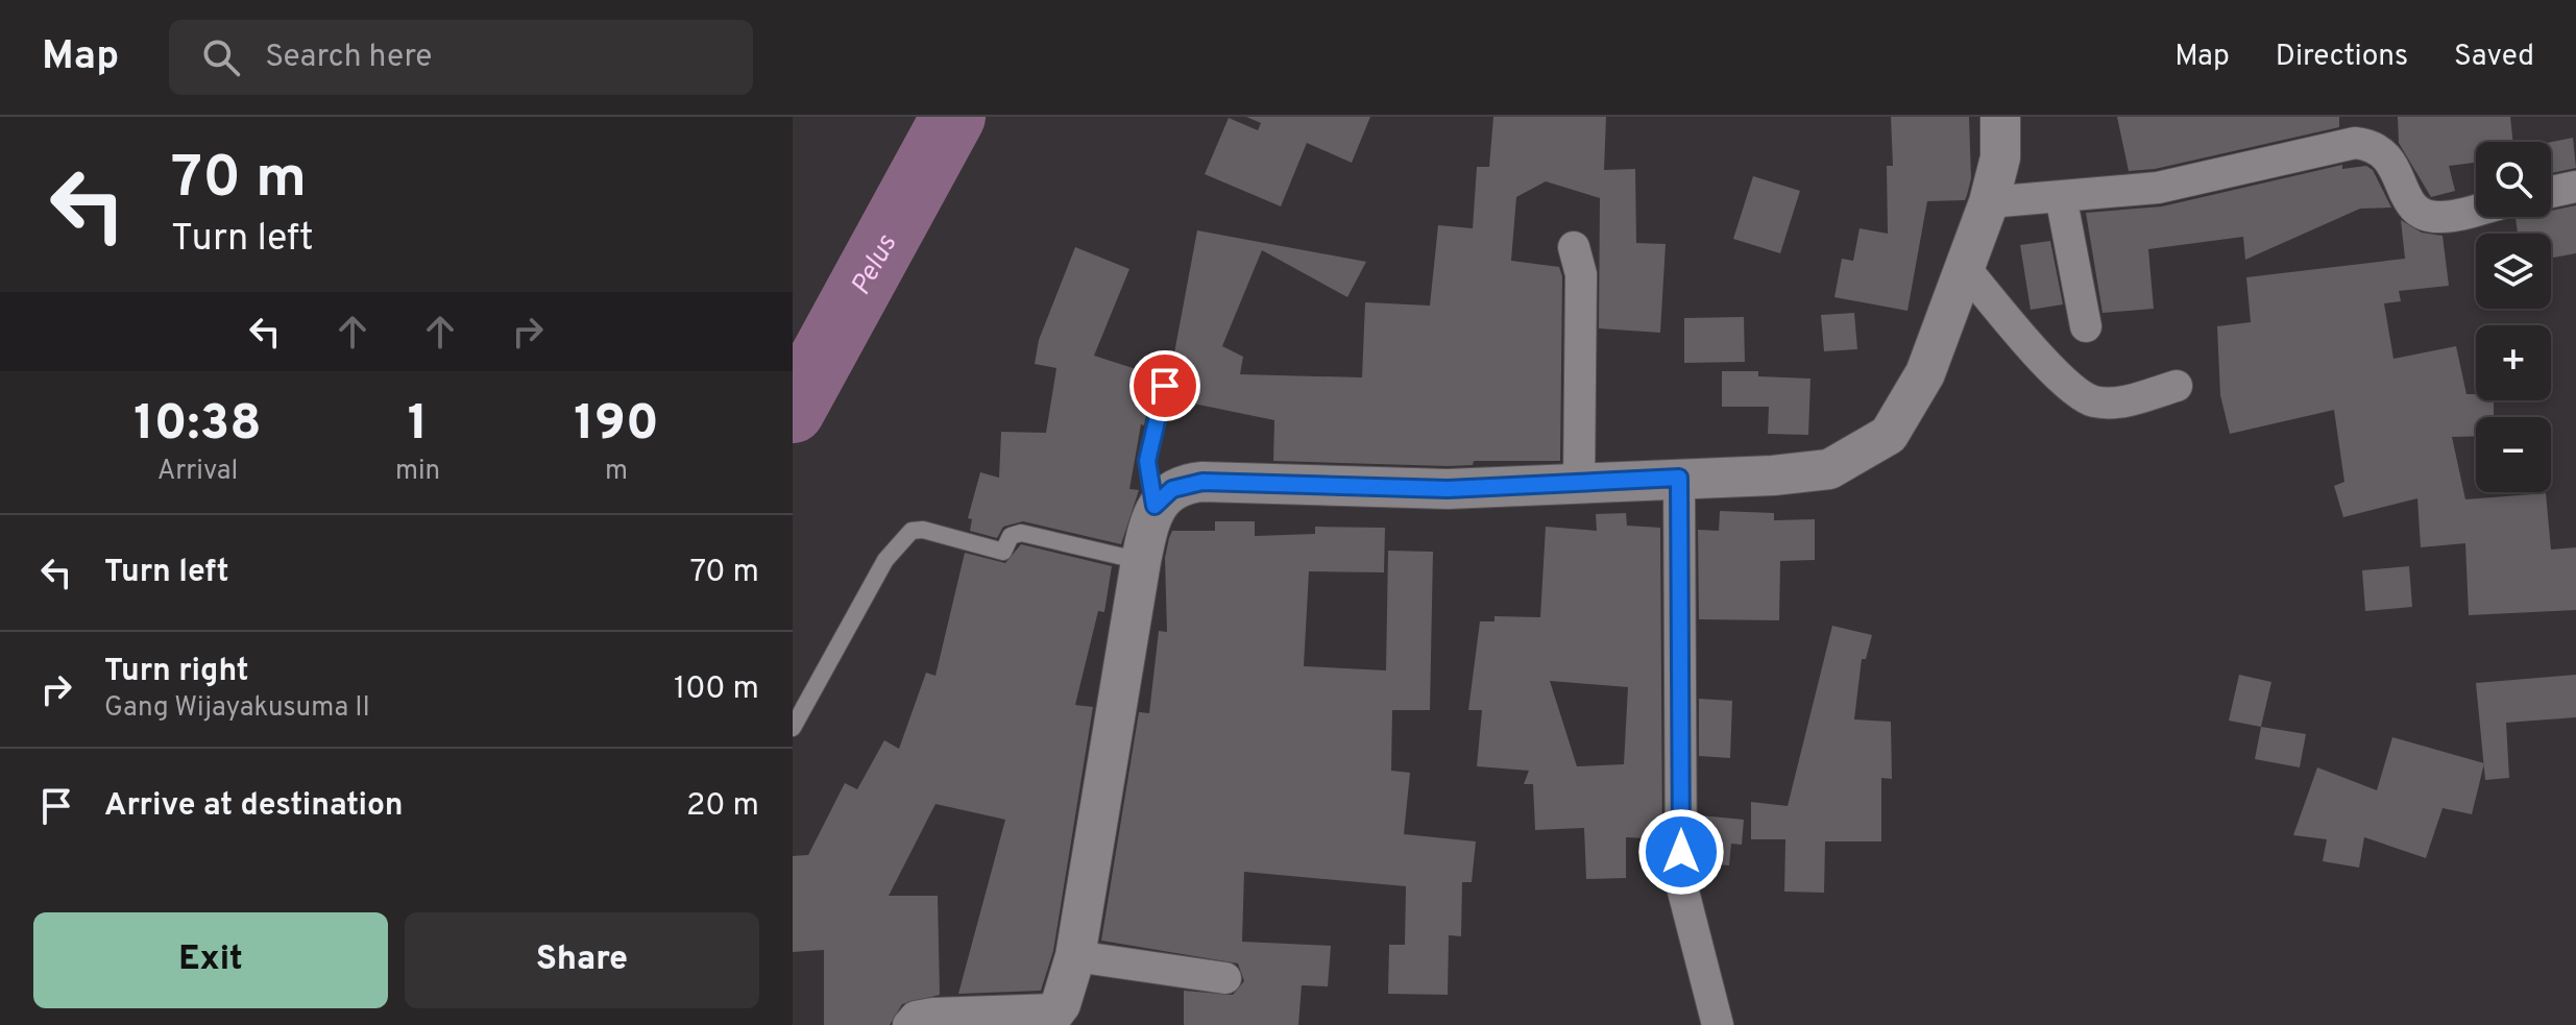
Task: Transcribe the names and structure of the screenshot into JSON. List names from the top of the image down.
{
  "water": ["Pelus"],
  "page": {
    "header": "Map",
    "search": "Search here",
    "nav": ["Map", "Directions", "Saved"],
    "turn": ["70 m", "Turn left"],
    "map_buttons": ["+", "−"],
    "eta": [
      "10:38",
      "Arrival",
      "1",
      "min",
      "190",
      "m"
    ],
    "list": [
      {
        "name": "Turn left",
        "value": "70 m"
      },
      {
        "name": "Turn right",
        "note": "Gang Wijayakusuma II",
        "value": "100 m"
      },
      {
        "name": "Arrive at destination",
        "value": "20 m"
      }
    ],
    "buttons": ["Exit", "Share"]
  }
}
